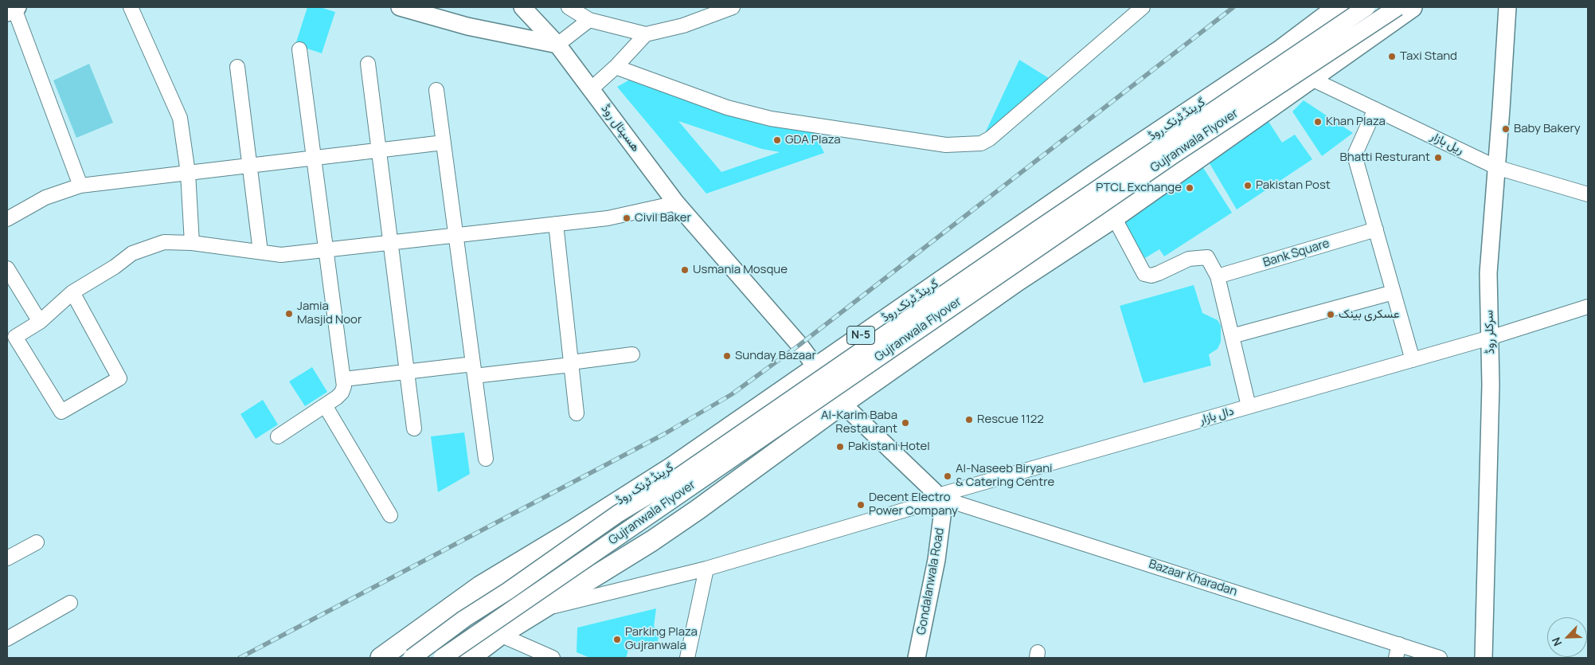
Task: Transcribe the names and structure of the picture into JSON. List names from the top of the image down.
{
  "streets": {
    "highway": ["گرینڈ ٹرنک روڈ", "N-5"],
    "main road": [
      "ھسپتال روڈ",
      "Gujranwala Flyover",
      "سرکلر روڈ",
      "Gondalanwala Road"
    ],
    "street": [
      "ریل بازار",
      "Bank Square",
      "دال بازار",
      "Bazaar Kharadan"
    ]
  },
  "crossings": [
    ["گرینڈ ٹرنک روڈ", "ھسپتال روڈ"],
    ["ریل بازار", "سرکلر روڈ"],
    ["سرکلر روڈ", "دال بازار"],
    ["دال بازار", "Bazaar Kharadan"],
    ["دال بازار", "Gondalanwala Road"],
    ["Bazaar Kharadan", "Gondalanwala Road"]
  ],
  "places": [
    "Taxi Stand",
    "Khan Plaza",
    "Baby Bakery",
    "GDA Plaza",
    "Bhatti Resturant",
    "Pakistan Post",
    "PTCL Exchange",
    "Civil Baker",
    "Usmania Mosque",
    "Jamia Masjid Noor",
    "عسکری بینک",
    "Sunday Bazaar",
    "Rescue 1122",
    "Al-Karim Baba Restaurant",
    "Pakistani Hotel",
    "Al-Naseeb Biryani & Catering Centre",
    "Decent Electro Power Company",
    "Parking Plaza Gujranwala"
  ],
  "north": "bottom left"
}
